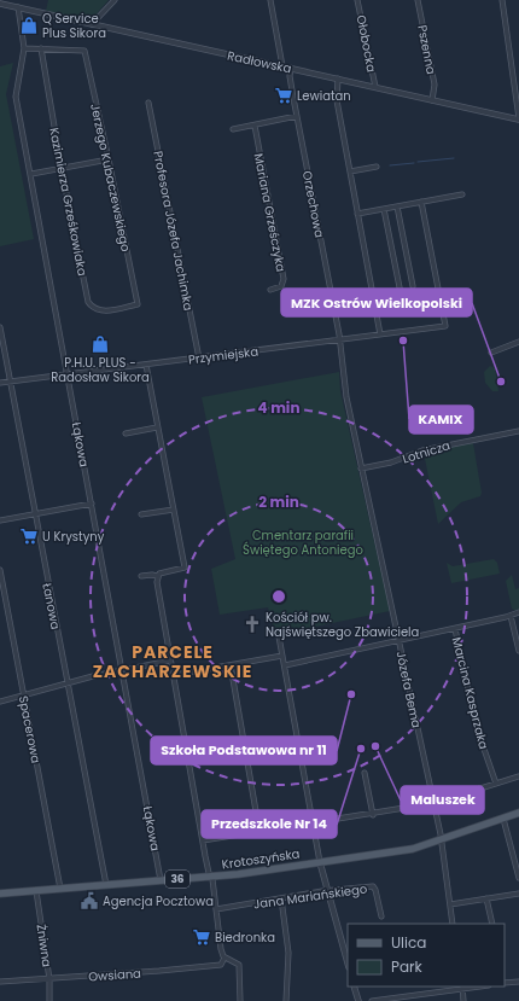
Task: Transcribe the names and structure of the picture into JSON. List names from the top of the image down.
{
  "streets": {
    "main road": ["Krotoszyńska", "36"],
    "street": [
      "Ołobocka",
      "Pszenna",
      "Radłowska",
      "Jerzego Kubaczewskiego",
      "Kazimierza Grześkowiaka",
      "Orzechowa",
      "Mariana Grześczyka",
      "Profesora Józefa Jachimka",
      "Przymiejska",
      "Łąkowa",
      "Lotnicza",
      "Łanowa",
      "Józefa Bema",
      "Marcina Kasprzaka",
      "Spacerowa",
      "Jana Mariańskiego",
      "Żniwna",
      "Owsiana"
    ]
  },
  "crossings": [
    ["Ołobocka", "Radłowska"],
    ["Pszenna", "Radłowska"],
    ["Radłowska", "Orzechowa"],
    ["Radłowska", "Łąkowa"],
    ["Jerzego Kubaczewskiego", "Kazimierza Grześkowiaka"],
    ["Orzechowa", "Przymiejska"],
    ["Orzechowa", "Józefa Bema"],
    ["Profesora Józefa Jachimka", "Przymiejska"],
    ["Przymiejska", "Łąkowa"],
    ["Przymiejska", "Łanowa"],
    ["Przymiejska", "Józefa Bema"],
    ["Łąkowa", "Krotoszyńska"],
    ["Lotnicza", "Józefa Bema"],
    ["Łanowa", "Krotoszyńska"],
    ["Józefa Bema", "Krotoszyńska"],
    ["Spacerowa", "Krotoszyńska"],
    ["Krotoszyńska", "Żniwna"],
    ["Żniwna", "Owsiana"]
  ],
  "districts": ["PARCELE ZACHARZEWSKIE"],
  "parks": ["Cmentarz parafii Świętego Antoniego"],
  "places": {
    "shop": ["Q Service Plus Sikora", "P.H.U. PLUS - Radosław Sikora"],
    "supermarket": ["Lewiatan", "U Krystyny", "Biedronka"],
    "other": [
      "KAMIX",
      "MZK Ostrów Wielkopolski",
      "Szkoła Podstawowa nr 11",
      "Maluszek",
      "Przedszkole Nr 14"
    ],
    "church": ["Kościół pw. Najświętszego Zbawiciela"],
    "public building": ["Agencja Pocztowa"]
  },
  "legend": ["Ulica", "Park"],
  "rings": ["4 min", "2 min"]
}
